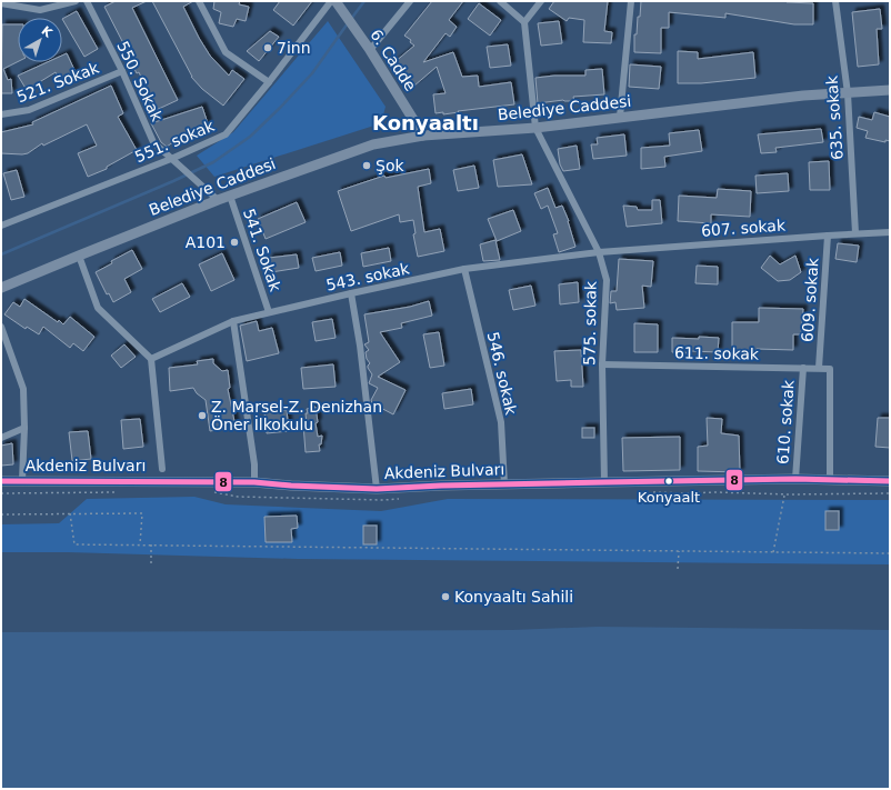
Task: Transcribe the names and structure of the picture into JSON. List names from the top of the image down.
{
  "streets": {
    "main road": ["6. Cadde", "Belediye Caddesi", "Akdeniz Bulvarı"],
    "street": [
      "550. Sokak",
      "521. Sokak",
      "635. sokak",
      "551. sokak",
      "607. sokak",
      "541. Sokak",
      "543. sokak",
      "609. sokak",
      "575. sokak",
      "611. sokak",
      "546. sokak",
      "610. sokak"
    ]
  },
  "crossings": [
    ["6. Cadde", "Belediye Caddesi"],
    ["550. Sokak", "521. Sokak"],
    ["550. Sokak", "Belediye Caddesi"],
    ["550. Sokak", "551. sokak"],
    ["Belediye Caddesi", "635. sokak"],
    ["Belediye Caddesi", "541. Sokak"],
    ["Belediye Caddesi", "575. sokak"],
    ["635. sokak", "607. sokak"],
    ["607. sokak", "543. sokak"],
    ["607. sokak", "609. sokak"],
    ["607. sokak", "575. sokak"],
    ["541. Sokak", "543. sokak"],
    ["543. sokak", "575. sokak"],
    ["543. sokak", "546. sokak"],
    ["609. sokak", "611. sokak"],
    ["575. sokak", "611. sokak"],
    ["575. sokak", "Akdeniz Bulvarı"],
    ["611. sokak", "610. sokak"],
    ["611. sokak", "Akdeniz Bulvarı"],
    ["546. sokak", "Akdeniz Bulvarı"],
    ["610. sokak", "Akdeniz Bulvarı"]
  ],
  "districts": ["Konyaaltı"],
  "places": [
    "7inn",
    "Şok",
    "A101",
    "Z. Marsel-Z. Denizhan Öner İlkokulu",
    "Konyaalt",
    "Konyaaltı Sahili"
  ],
  "lines": ["transit line 8"],
  "north": "top right"
}
